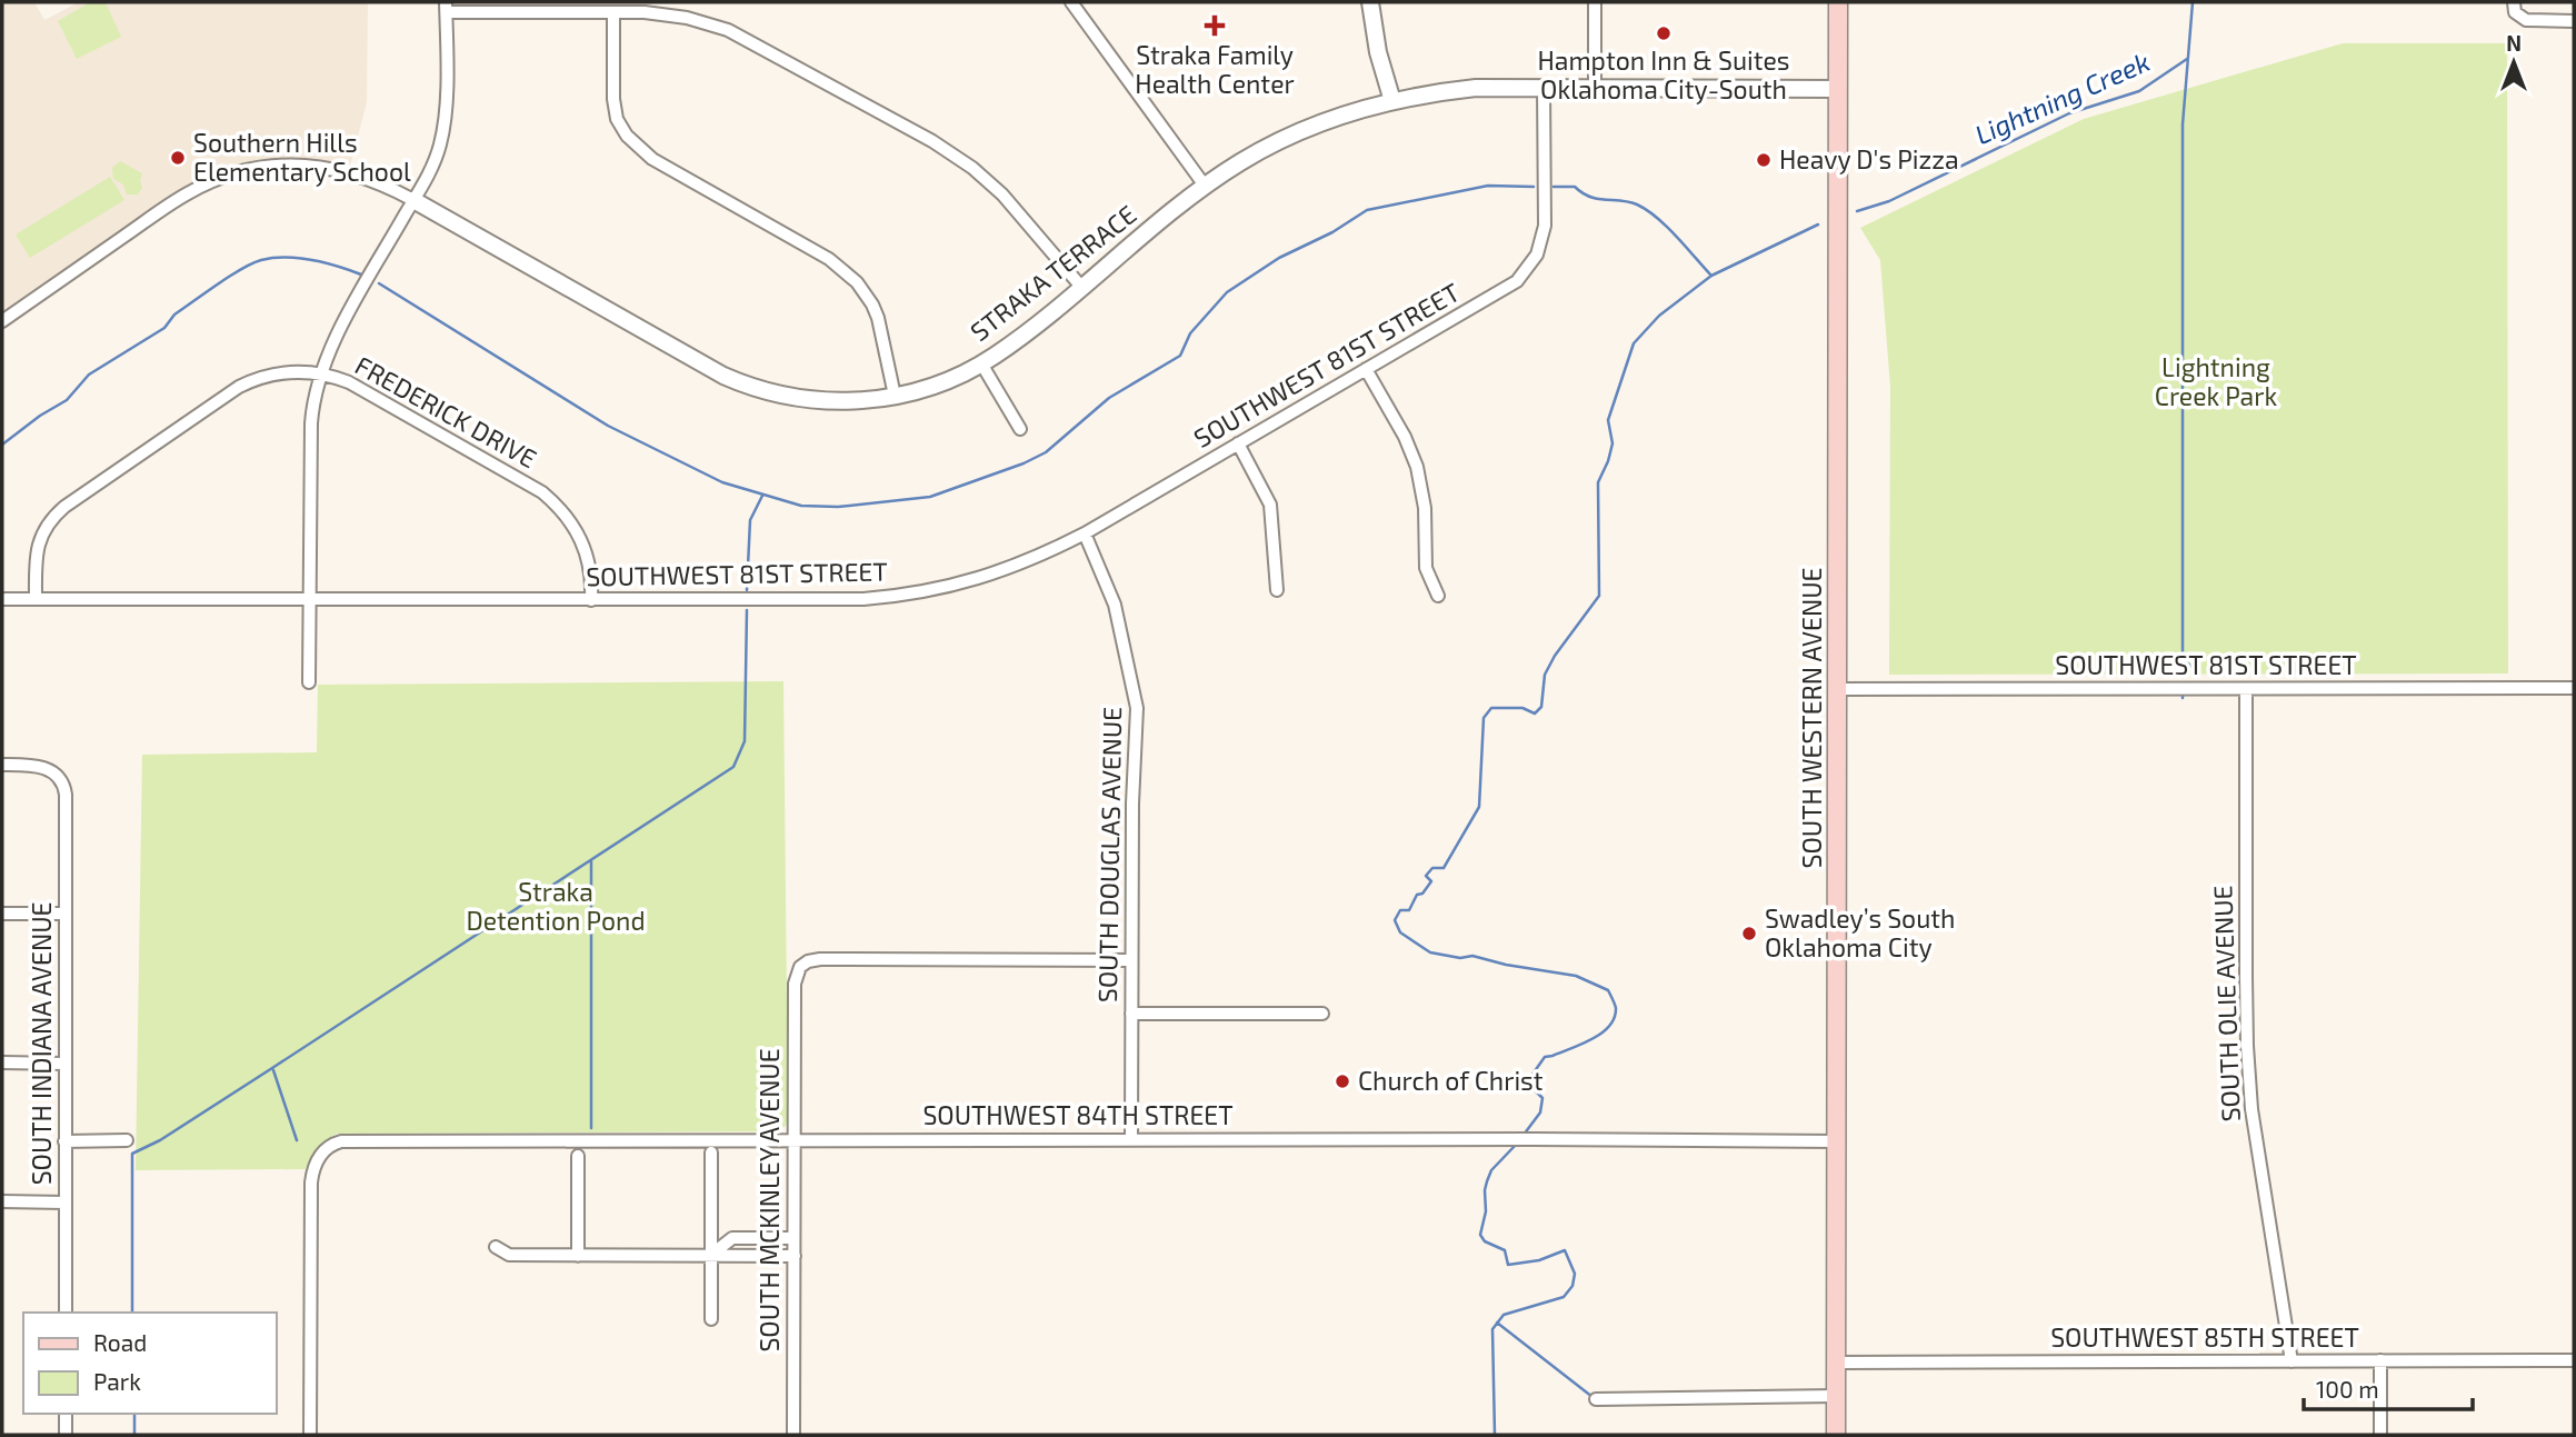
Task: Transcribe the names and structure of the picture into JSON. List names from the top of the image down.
{
  "streets": {
    "main road": ["SOUTH WESTERN AVENUE"],
    "street": [
      "STRAKA TERRACE",
      "SOUTHWEST 81ST STREET",
      "FREDERICK DRIVE",
      "SOUTH DOUGLAS AVENUE",
      "SOUTH OLIE AVENUE",
      "SOUTH INDIANA AVENUE",
      "SOUTHWEST 84TH STREET",
      "SOUTH MCKINLEY AVENUE",
      "SOUTHWEST 85TH STREET"
    ]
  },
  "crossings": [
    ["STRAKA TERRACE", "SOUTHWEST 81ST STREET"],
    ["STRAKA TERRACE", "SOUTH WESTERN AVENUE"],
    ["SOUTHWEST 81ST STREET", "FREDERICK DRIVE"],
    ["SOUTHWEST 81ST STREET", "SOUTH WESTERN AVENUE"],
    ["SOUTHWEST 81ST STREET", "SOUTH DOUGLAS AVENUE"],
    ["SOUTHWEST 81ST STREET", "SOUTH OLIE AVENUE"],
    ["SOUTH WESTERN AVENUE", "SOUTHWEST 84TH STREET"],
    ["SOUTH WESTERN AVENUE", "SOUTHWEST 85TH STREET"],
    ["SOUTH DOUGLAS AVENUE", "SOUTHWEST 84TH STREET"],
    ["SOUTH DOUGLAS AVENUE", "SOUTH MCKINLEY AVENUE"],
    ["SOUTH OLIE AVENUE", "SOUTHWEST 85TH STREET"],
    ["SOUTHWEST 84TH STREET", "SOUTH MCKINLEY AVENUE"]
  ],
  "water": ["Lightning Creek"],
  "parks": ["Lightning Creek Park", "Straka Detention Pond"],
  "places": {
    "health": ["Straka Family Health Center"],
    "other": [
      "Hampton Inn & Suites Oklahoma City-South",
      "Southern Hills Elementary School",
      "Heavy D's Pizza",
      "Swadley’s South Oklahoma City",
      "Church of Christ"
    ]
  },
  "legend": ["Road", "Park"],
  "scale_bar": "100 m",
  "north": "top"
}
